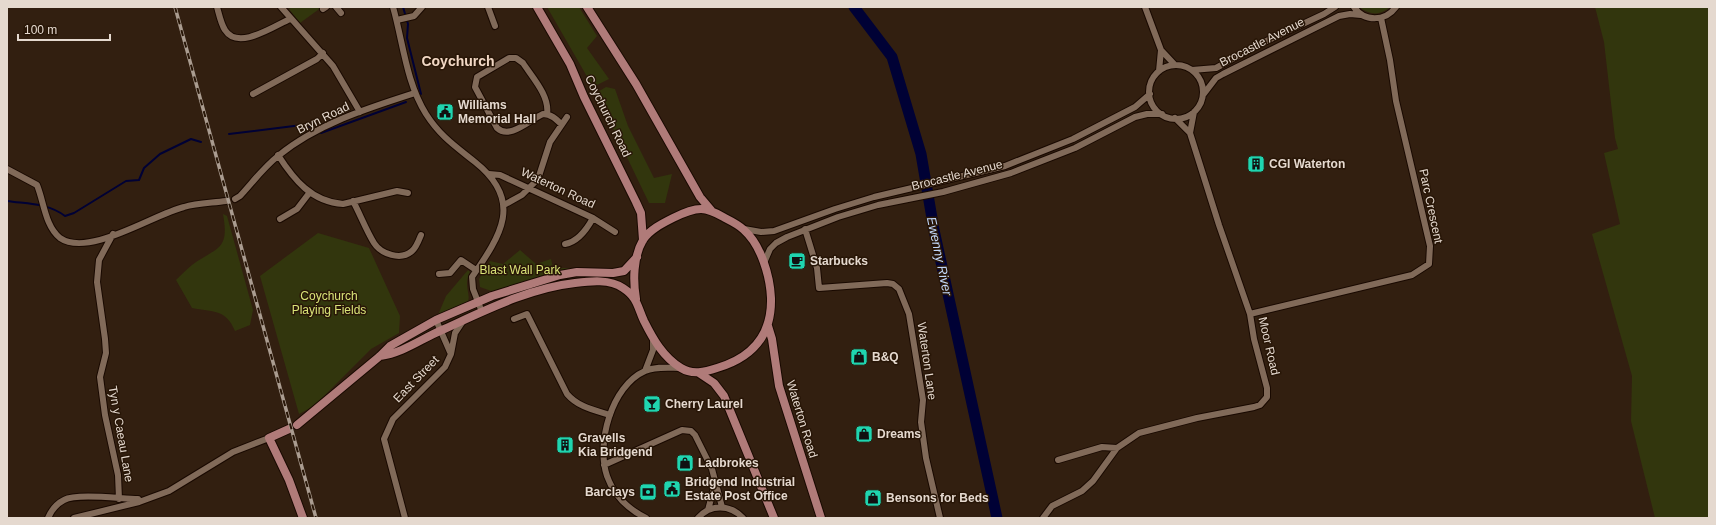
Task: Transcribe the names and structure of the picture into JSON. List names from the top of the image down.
{
  "streets": {
    "main road": ["Coychurch Road", "Waterton Road"],
    "street": [
      "Brocastle Avenue",
      "Bryn Road",
      "Parc Crescent",
      "Moor Road",
      "Waterton Lane",
      "East Street",
      "Tyn y Caeau Lane"
    ]
  },
  "crossings": [
    ["Brocastle Avenue", "Parc Crescent"],
    ["Brocastle Avenue", "Moor Road"],
    ["Brocastle Avenue", "Waterton Lane"],
    ["Parc Crescent", "Moor Road"]
  ],
  "districts": ["Coychurch"],
  "water": ["Ewenny River"],
  "parks": ["Blast Wall Park", "Coychurch Playing Fields"],
  "places": {
    "public building": ["Williams Memorial Hall", "Bridgend Industrial Estate Post Office"],
    "building": ["CGI Waterton", "Gravells Kia Bridgend"],
    "cafe": ["Starbucks"],
    "shop": [
      "B&Q",
      "Dreams",
      "Ladbrokes",
      "Bensons for Beds"
    ],
    "bar": ["Cherry Laurel"],
    "bank": ["Barclays"]
  },
  "scale_bar": "100 m"
}
